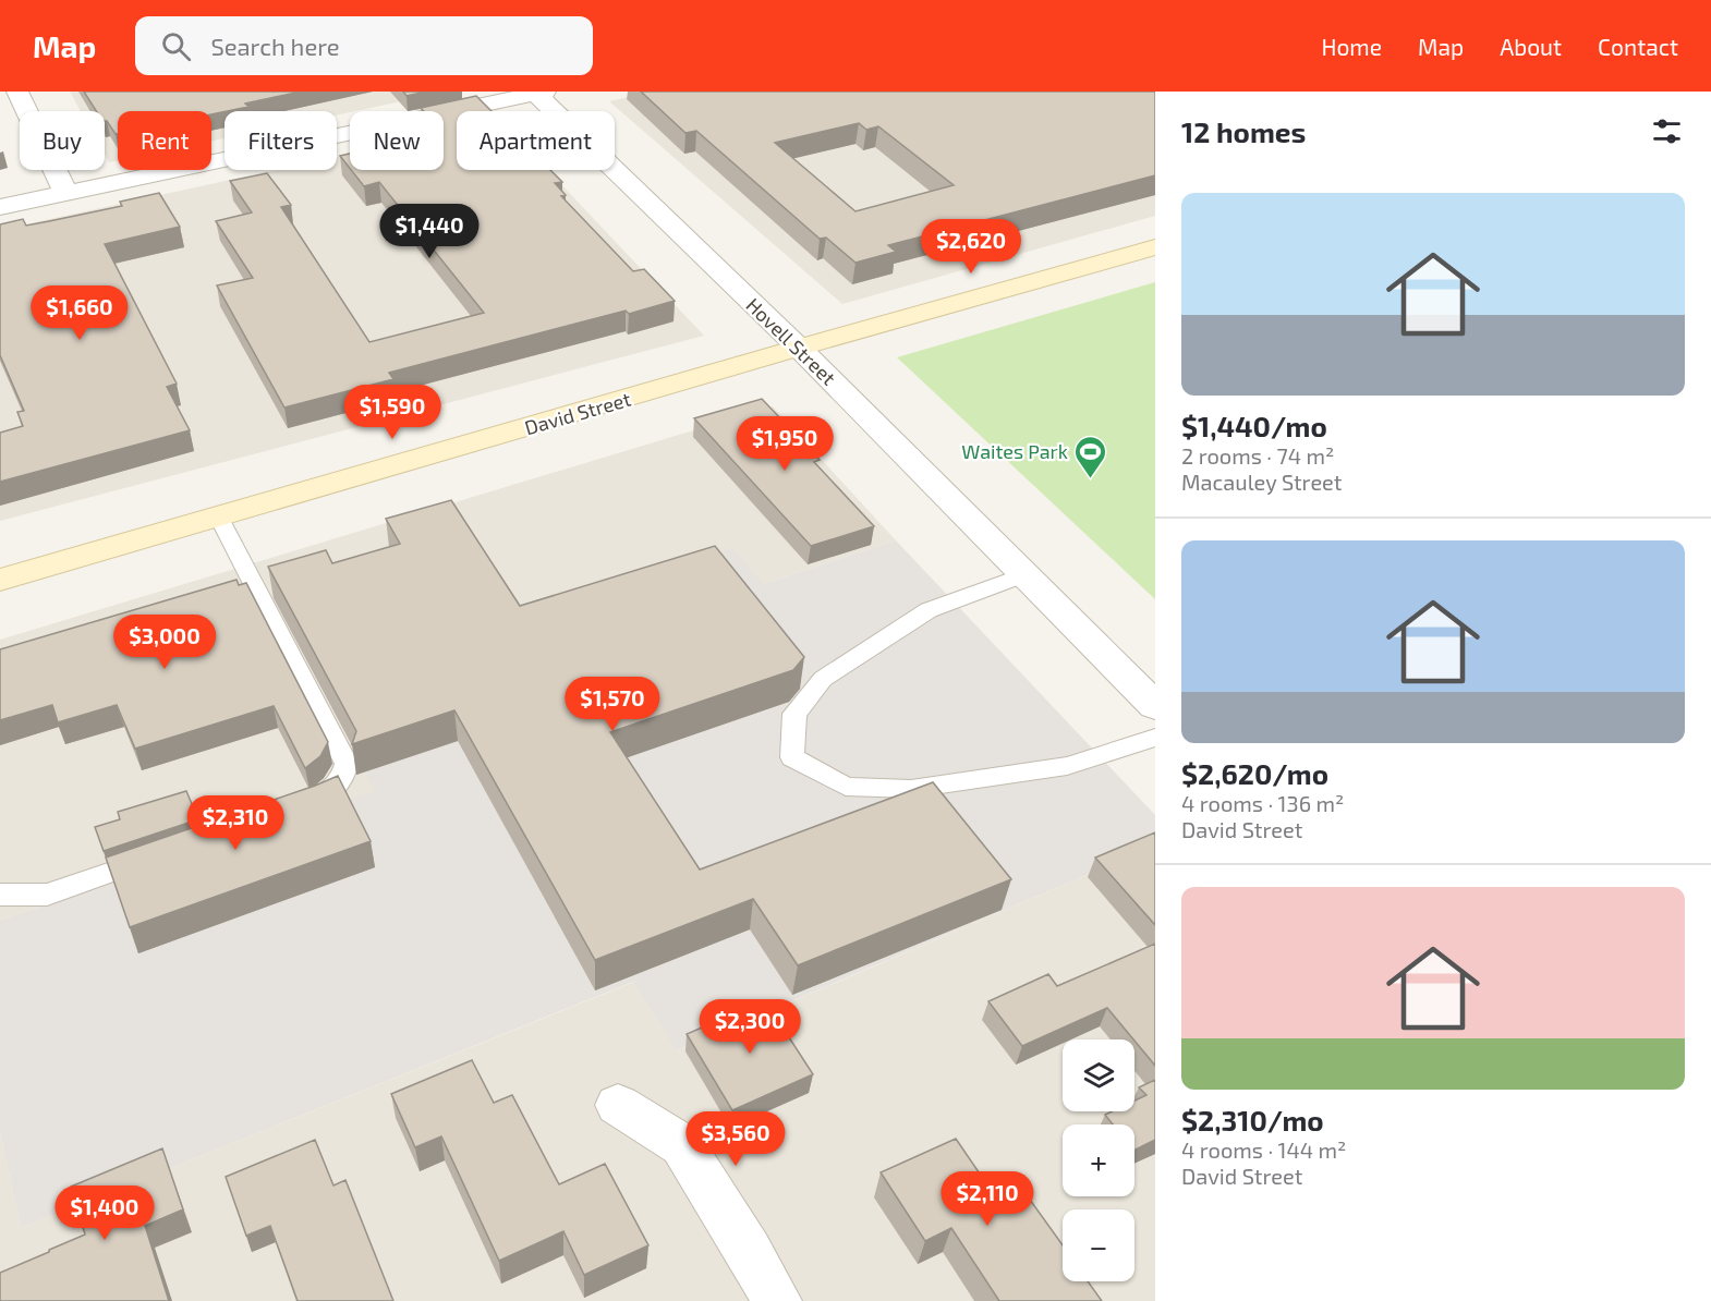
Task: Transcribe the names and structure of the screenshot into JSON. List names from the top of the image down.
{
  "streets": {
    "street": ["Hovell Street", "David Street"]
  },
  "crossings": [
    ["Hovell Street", "David Street"]
  ],
  "places": {
    "sports": ["Waites Park"]
  },
  "page": {
    "header": "Map",
    "search": "Search here",
    "nav": [
      "Home",
      "Map",
      "About",
      "Contact"
    ],
    "heading": "12 homes",
    "chip": [
      "Buy",
      "Rent",
      "Filters",
      "New",
      "Apartment"
    ],
    "list": [
      {
        "name": "$1,440/mo",
        "note": "2 rooms · 74 m² · Macauley Street"
      },
      {
        "name": "$2,620/mo",
        "note": "4 rooms · 136 m² · David Street"
      },
      {
        "name": "$2,310/mo",
        "note": "4 rooms · 144 m² · David Street"
      }
    ],
    "price": [
      "$1,440",
      "$2,620",
      "$1,660",
      "$1,590",
      "$1,950",
      "$3,000",
      "$1,570",
      "$2,310",
      "$2,300",
      "$3,560",
      "$2,110",
      "$1,400"
    ],
    "map_buttons": ["+", "−"]
  }
}
